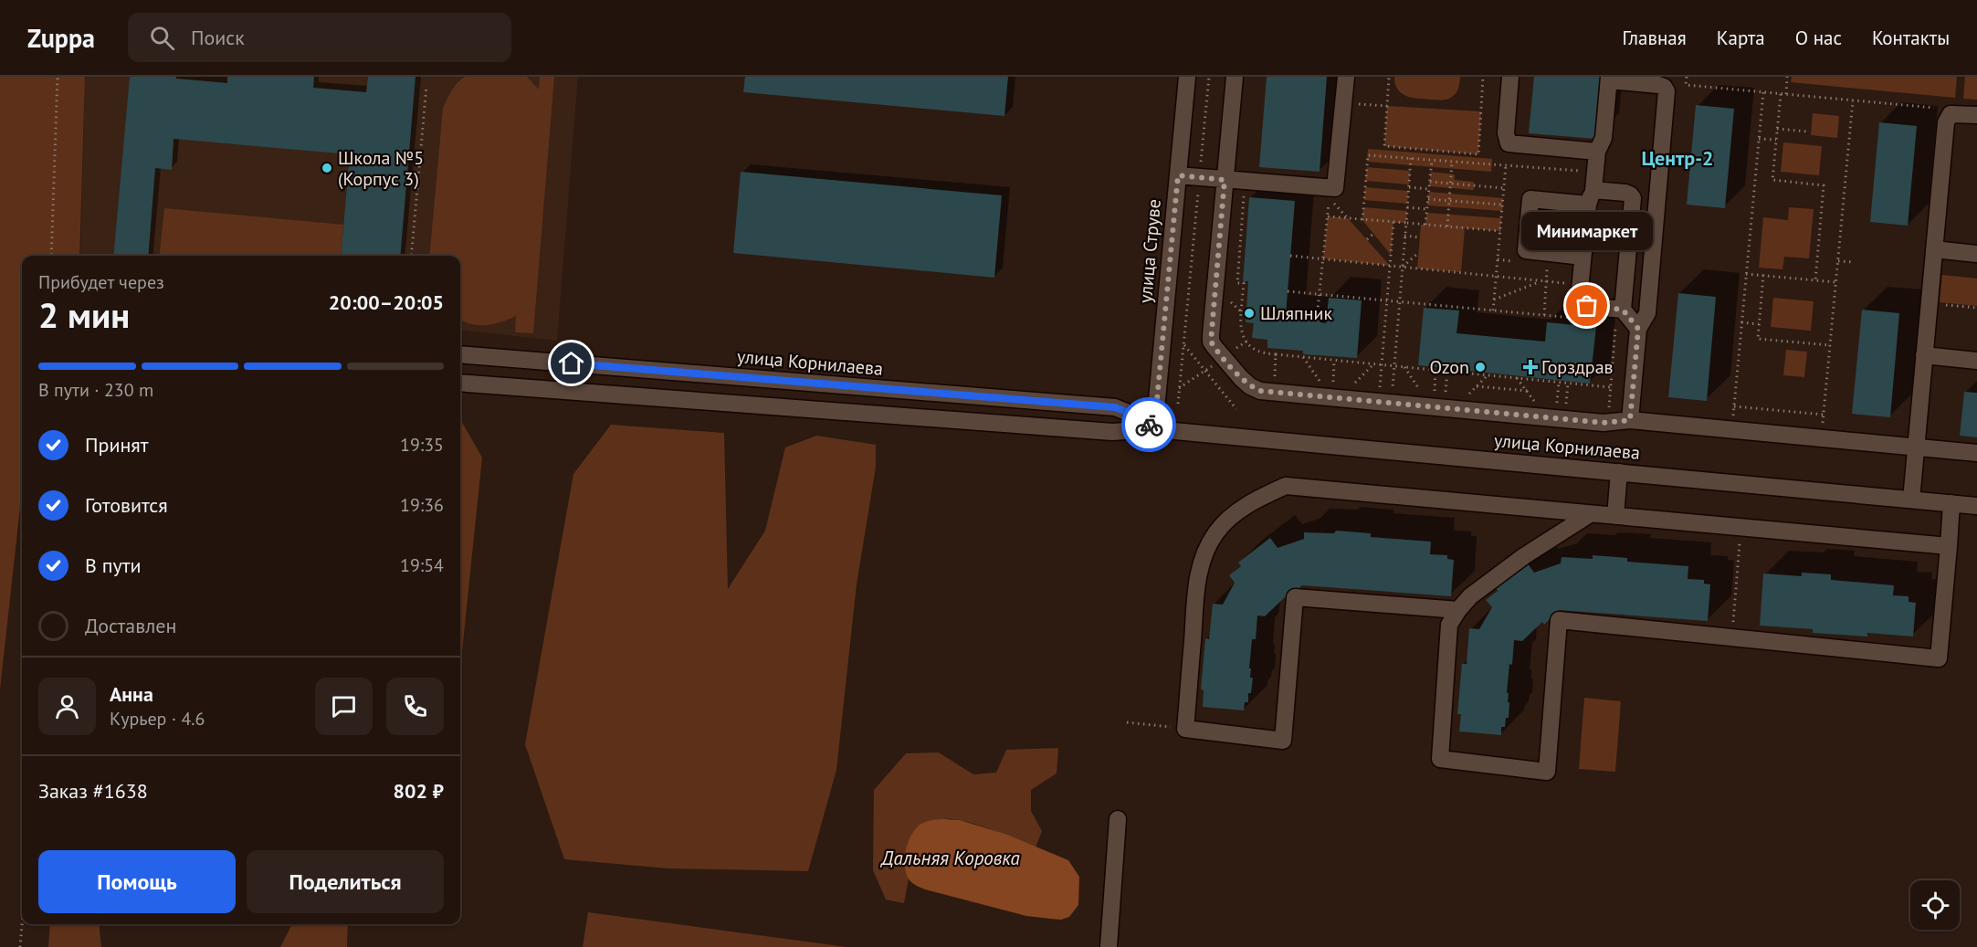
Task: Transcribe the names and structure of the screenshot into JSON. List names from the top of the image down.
{
  "streets": {
    "street": ["улица Струве", "улица Корнилаева"]
  },
  "crossings": [
    ["улица Струве", "улица Корнилаева"]
  ],
  "districts": ["Центр-2"],
  "water": ["Дальняя Коровка"],
  "places": {
    "other": [
      "Школа №5 (Корпус 3)",
      "Минимаркет",
      "Шляпник",
      "Ozon"
    ],
    "health": ["Горздрав"]
  },
  "page": {
    "header": "Zuppa",
    "search": "Поиск",
    "nav": [
      "Главная",
      "Карта",
      "О нас",
      "Контакты"
    ],
    "bubble": "Минимаркет",
    "heading": ["2 мин", "Прибудет через", "20:00–20:05"],
    "panel": [
      "Анна",
      "Курьер · 4.6",
      "Заказ #1638",
      "802 ₽"
    ],
    "bar": "В пути · 230 m",
    "list": [
      ["Принят", "19:35"],
      ["Готовится", "19:36"],
      ["В пути", "19:54"],
      "Доставлен"
    ],
    "buttons": ["Помощь", "Поделиться"]
  }
}
